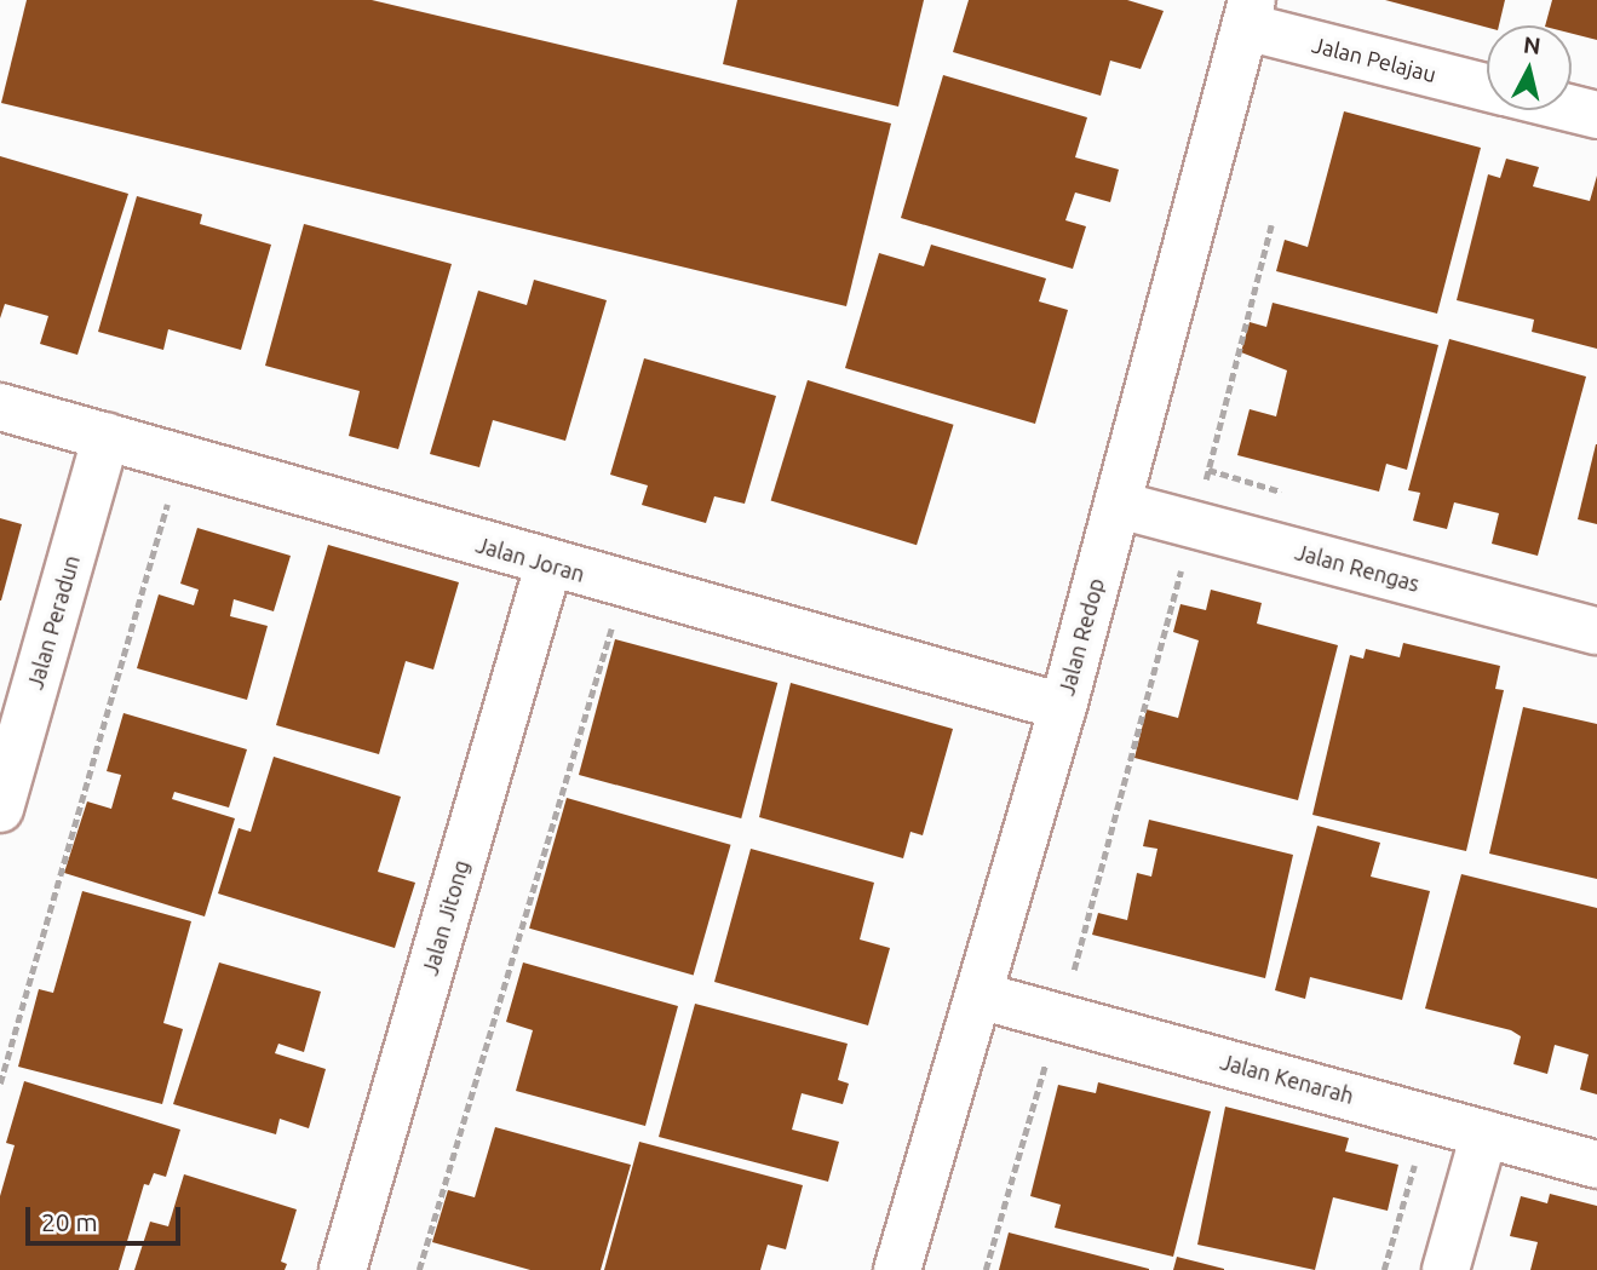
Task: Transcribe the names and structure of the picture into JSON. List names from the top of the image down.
{
  "streets": {
    "street": [
      "Jalan Pelajau",
      "Jalan Joran",
      "Jalan Rengas",
      "Jalan Peradun",
      "Jalan Redop",
      "Jalan Jitong",
      "Jalan Kenarah"
    ]
  },
  "crossings": [
    ["Jalan Pelajau", "Jalan Redop"],
    ["Jalan Joran", "Jalan Peradun"],
    ["Jalan Joran", "Jalan Redop"],
    ["Jalan Joran", "Jalan Jitong"],
    ["Jalan Rengas", "Jalan Redop"],
    ["Jalan Redop", "Jalan Kenarah"]
  ],
  "scale_bar": "20 m",
  "north": "top"
}
